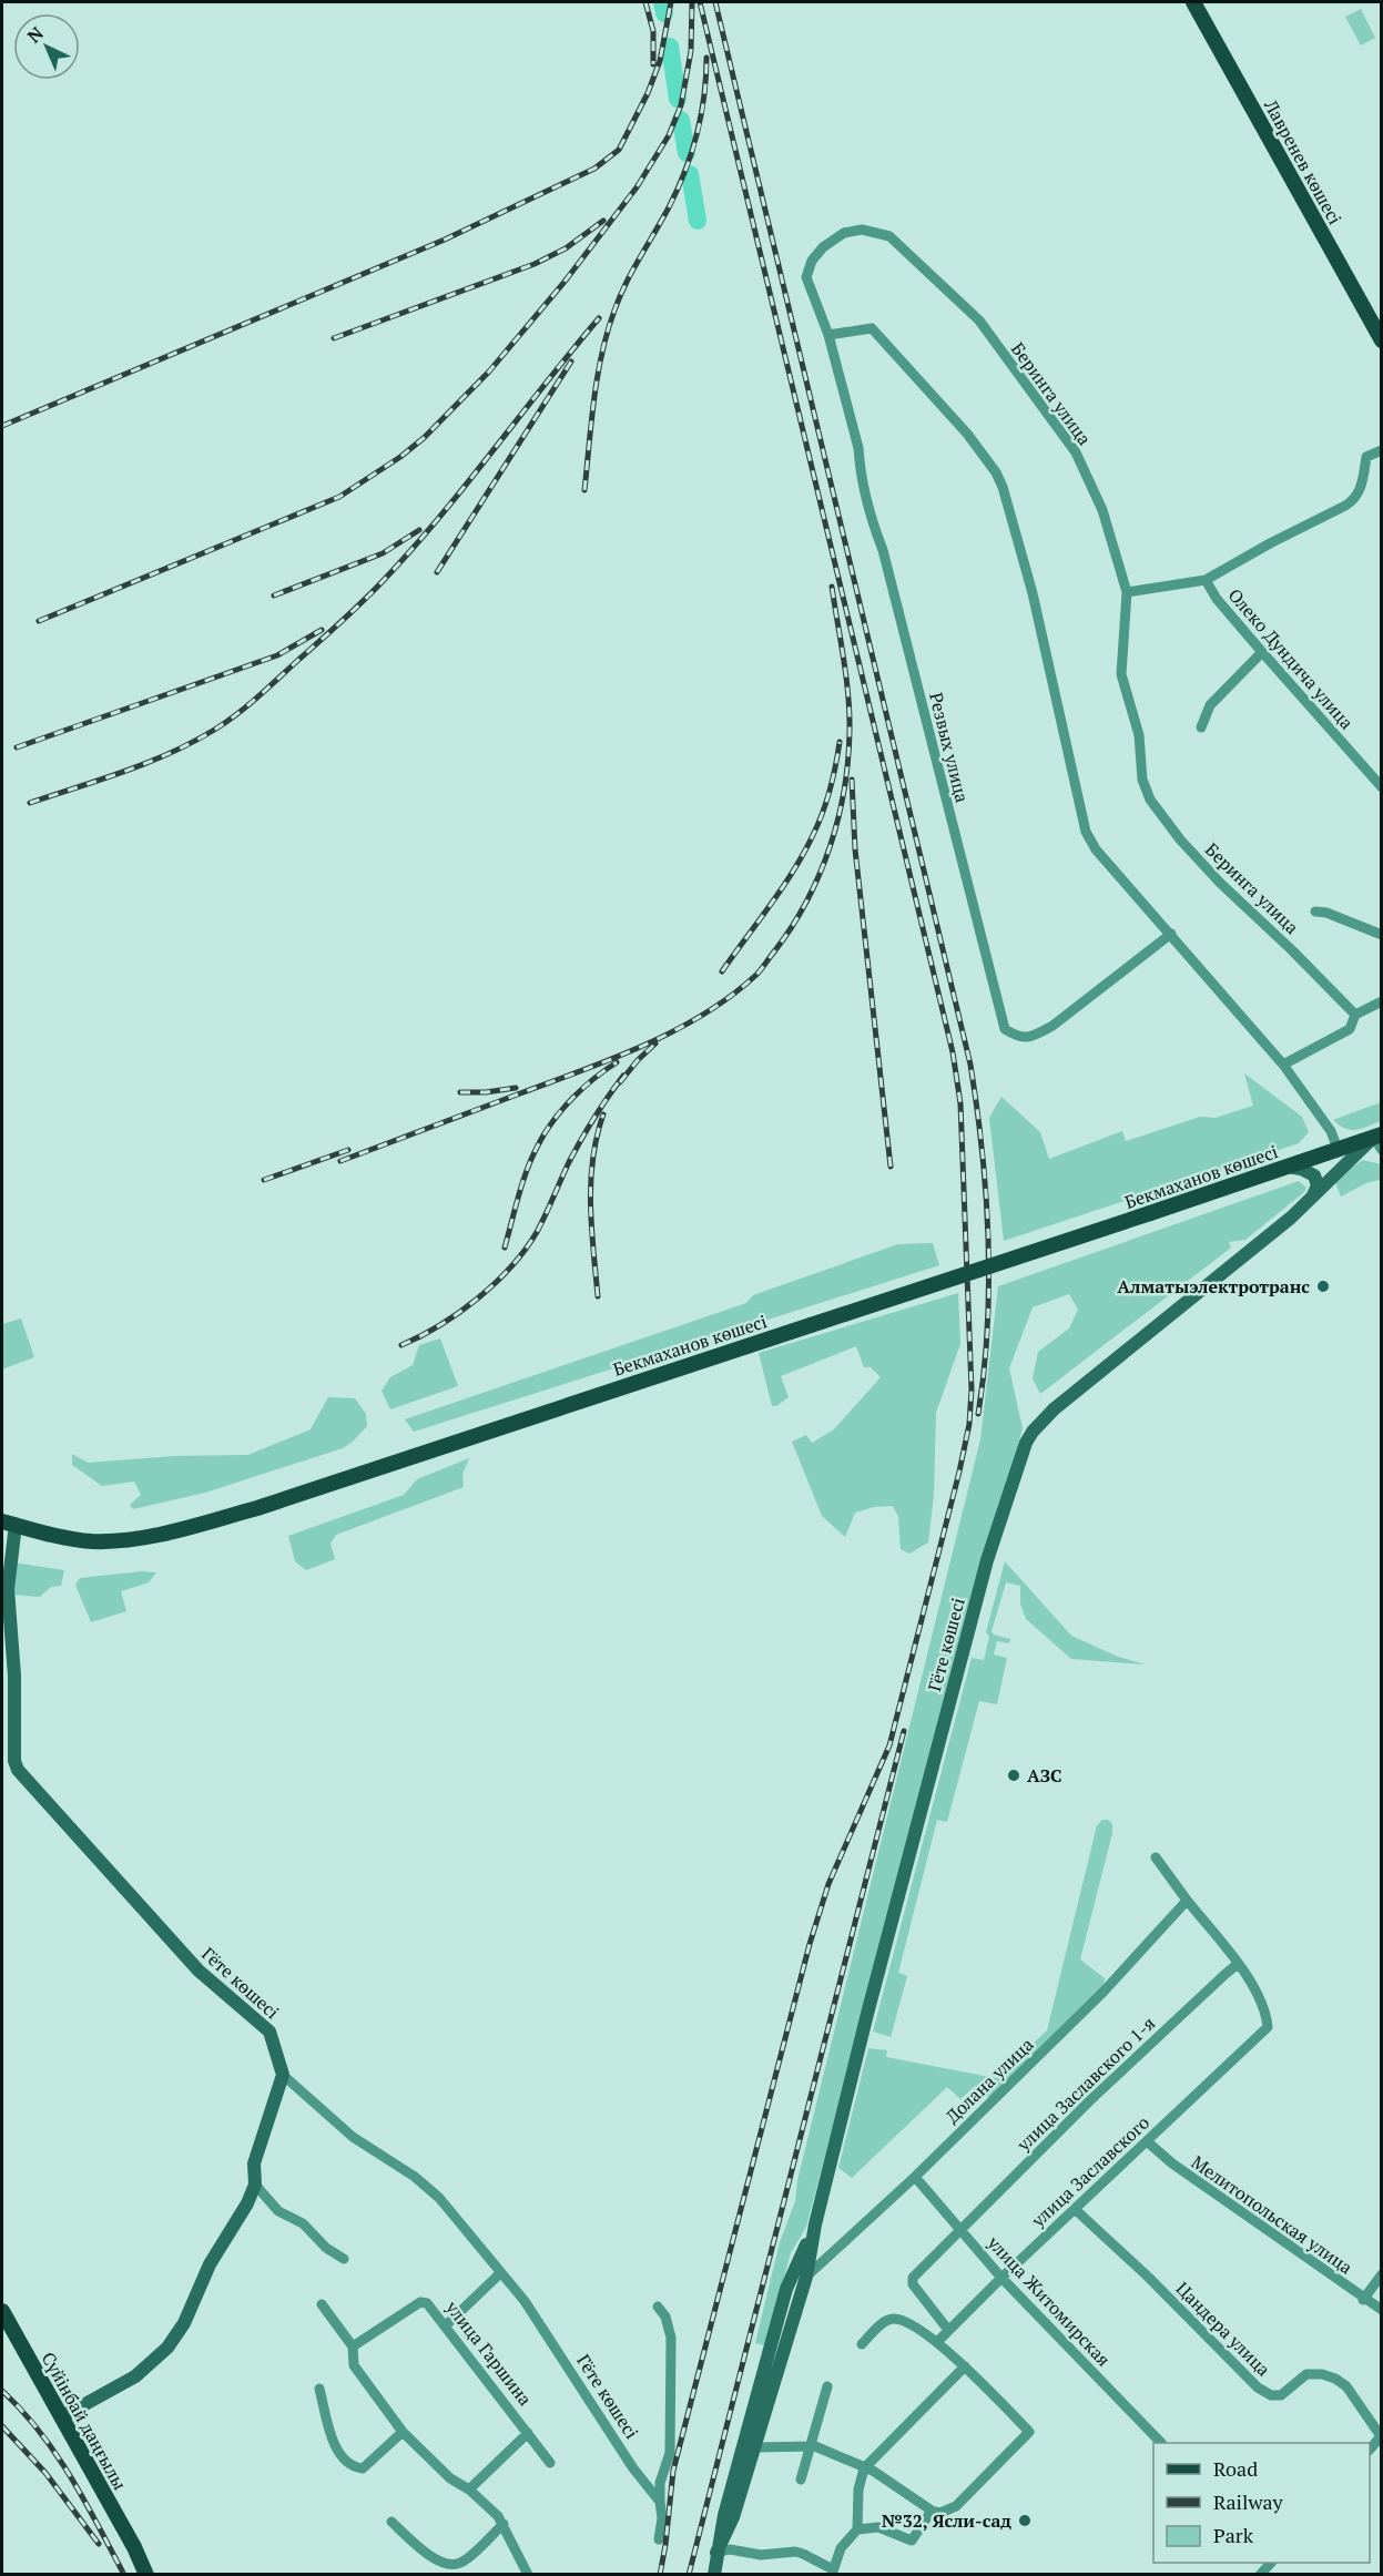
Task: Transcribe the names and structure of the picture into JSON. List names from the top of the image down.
{
  "streets": {
    "main road": [
      "Лавренев көшесі",
      "Бекмаханов көшесі",
      "Гёте көшесі",
      "Сүйінбай даңғылы"
    ],
    "street": [
      "Беринга улица",
      "Олеко Дундича улица",
      "Резвых улица",
      "Долана улица",
      "улица Заславского 1-я",
      "улица Заславского",
      "Мелитопольская улица",
      "улица Житомирская",
      "Цандера улица",
      "улица Гаршина"
    ]
  },
  "crossings": [
    ["Беринга улица", "Резвых улица"],
    ["Бекмаханов көшесі", "Гёте көшесі"],
    ["Гёте көшесі", "Долана улица"],
    ["Долана улица", "улица Житомирская"],
    ["улица Заславского 1-я", "улица Заславского"],
    ["улица Заславского 1-я", "улица Житомирская"],
    ["улица Заславского", "Мелитопольская улица"],
    ["улица Заславского", "улица Житомирская"],
    ["улица Заславского", "Цандера улица"]
  ],
  "places": ["Алматыэлектротранс", "АЗС", "№32, Ясли-сад"],
  "legend": ["Road", "Railway", "Park"],
  "north": "top left"
}
